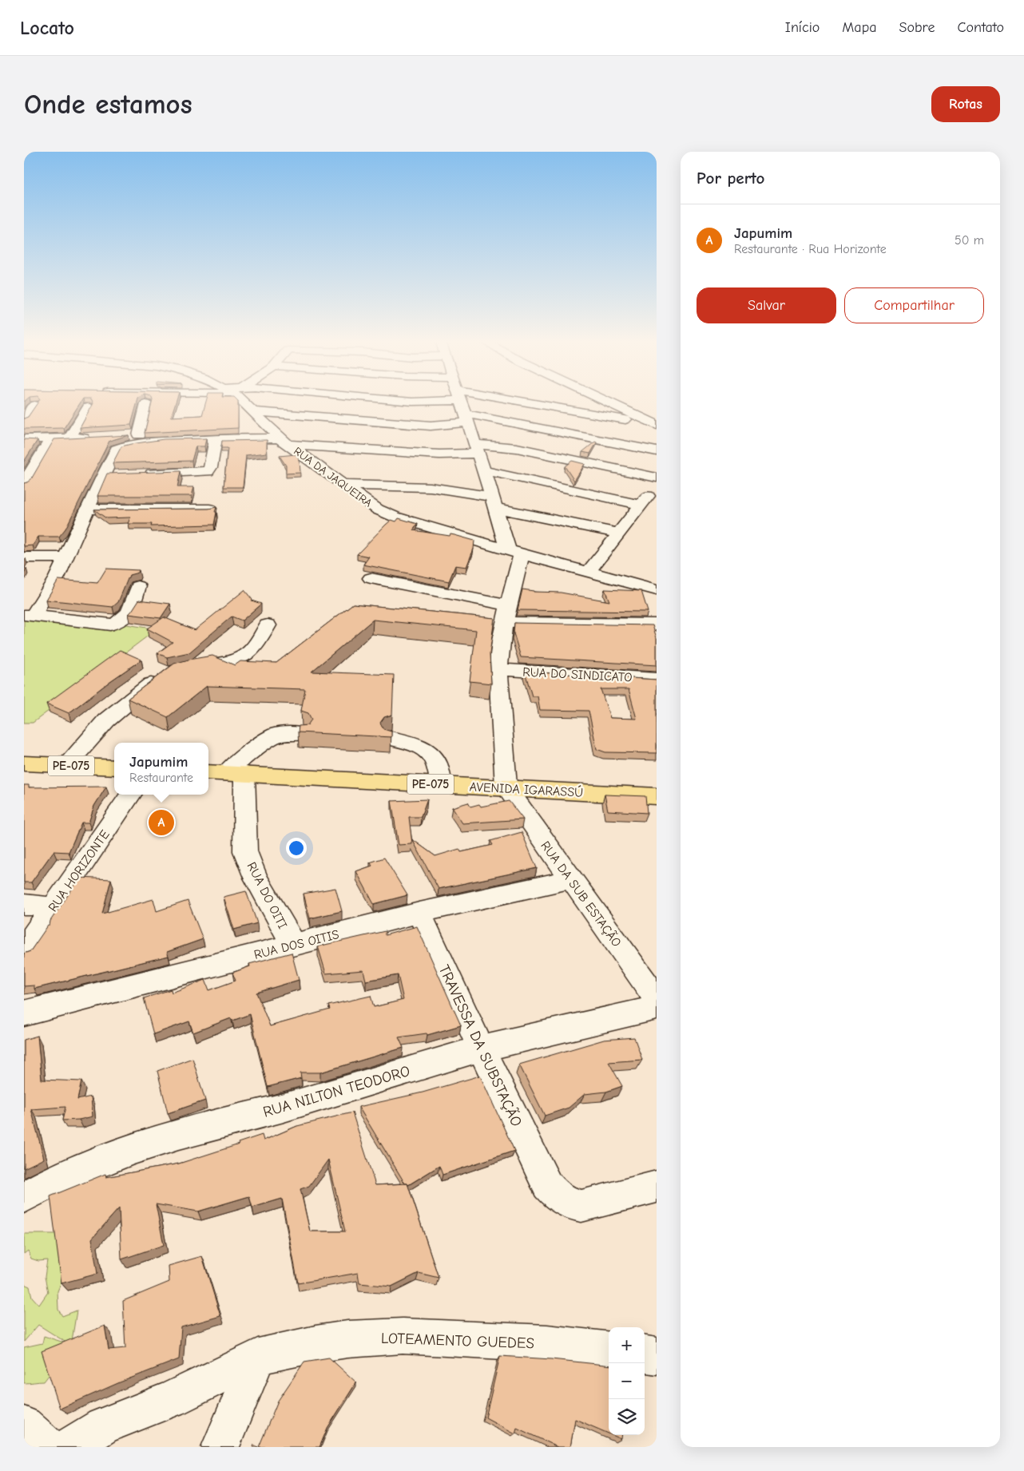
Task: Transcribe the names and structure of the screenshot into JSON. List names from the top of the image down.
{
  "streets": {
    "main road": ["PE-075", "AVENIDA IGARASSÚ"],
    "street": [
      "RUA DA JAQUEIRA",
      "RUA DO SINDICATO",
      "RUA HORIZONTE",
      "RUA DA SUB ESTAÇÃO",
      "RUA DO OITI",
      "RUA DOS OITIS",
      "TRAVESSA DA SUBSTAÇÃO",
      "RUA NILTON TEODORO",
      "LOTEAMENTO GUEDES"
    ]
  },
  "crossings": [
    ["AVENIDA IGARASSÚ", "RUA DA SUB ESTAÇÃO"],
    ["AVENIDA IGARASSÚ", "RUA DO OITI"],
    ["RUA DA SUB ESTAÇÃO", "RUA DOS OITIS"],
    ["RUA DO OITI", "RUA DOS OITIS"],
    ["RUA DOS OITIS", "TRAVESSA DA SUBSTAÇÃO"],
    ["TRAVESSA DA SUBSTAÇÃO", "RUA NILTON TEODORO"]
  ],
  "page": {
    "header": "Locato",
    "nav": [
      "Início",
      "Mapa",
      "Sobre",
      "Contato"
    ],
    "buttons": [
      "Rotas",
      ["Salvar", "Compartilhar"]
    ],
    "title": "Onde estamos",
    "heading": "Por perto",
    "list": [
      {
        "mark": "A",
        "name": "Japumim",
        "note": "Restaurante · Rua Horizonte",
        "value": "50 m"
      }
    ],
    "popup": ["Japumim", "Restaurante"],
    "pins": "A",
    "map_buttons": ["+", "−"]
  }
}
